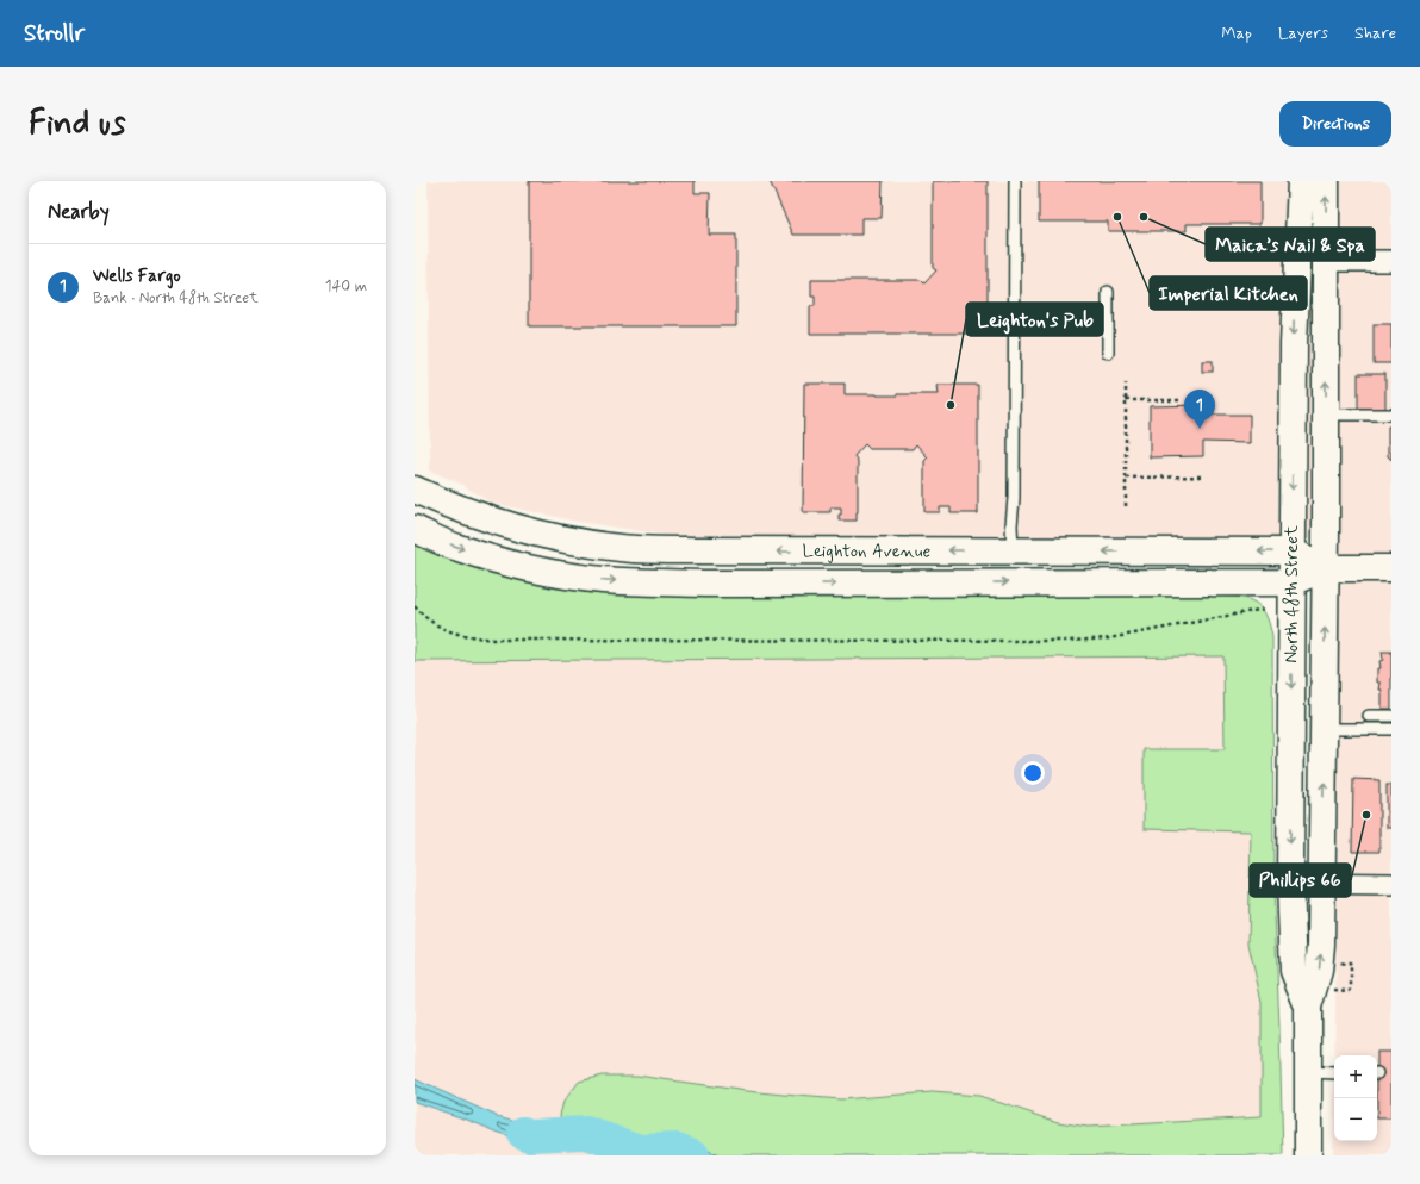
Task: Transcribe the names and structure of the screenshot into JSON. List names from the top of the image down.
{
  "streets": {
    "main road": ["Leighton Avenue", "North 48th Street"]
  },
  "crossings": [
    ["Leighton Avenue", "North 48th Street"]
  ],
  "places": [
    "Imperial Kitchen",
    "Maica’s Nail & Spa",
    "Leighton's Pub",
    "Phillips 66"
  ],
  "page": {
    "header": "Strollr",
    "nav": ["Map", "Layers", "Share"],
    "buttons": "Directions",
    "title": "Find us",
    "heading": "Nearby",
    "list": [
      {
        "mark": "1",
        "name": "Wells Fargo",
        "note": "Bank · North 48th Street",
        "value": "140 m"
      }
    ],
    "pins": "1",
    "map_buttons": ["+", "−"]
  }
}
